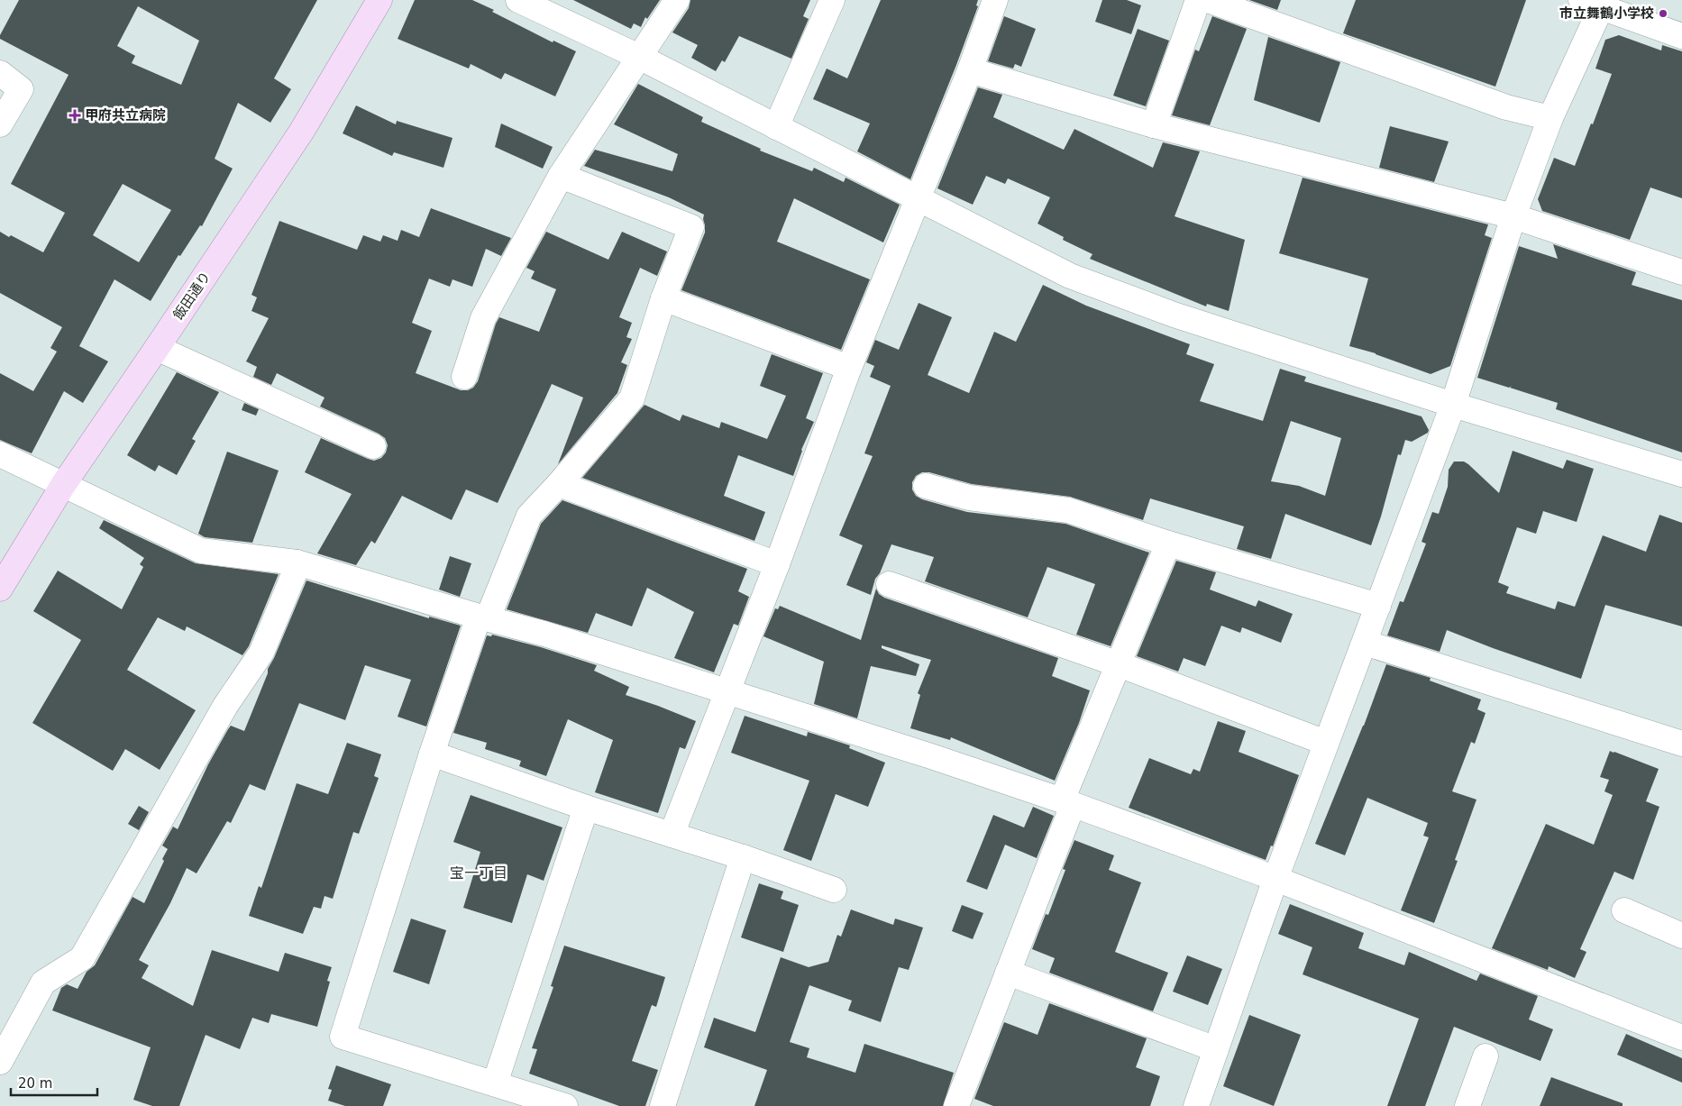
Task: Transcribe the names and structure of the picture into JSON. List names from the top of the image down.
{
  "streets": {
    "main road": ["飯田通り"]
  },
  "districts": ["宝一丁目"],
  "places": {
    "other": ["市立舞鶴小学校"],
    "health": ["甲府共立病院"]
  },
  "scale_bar": "20 m"
}
